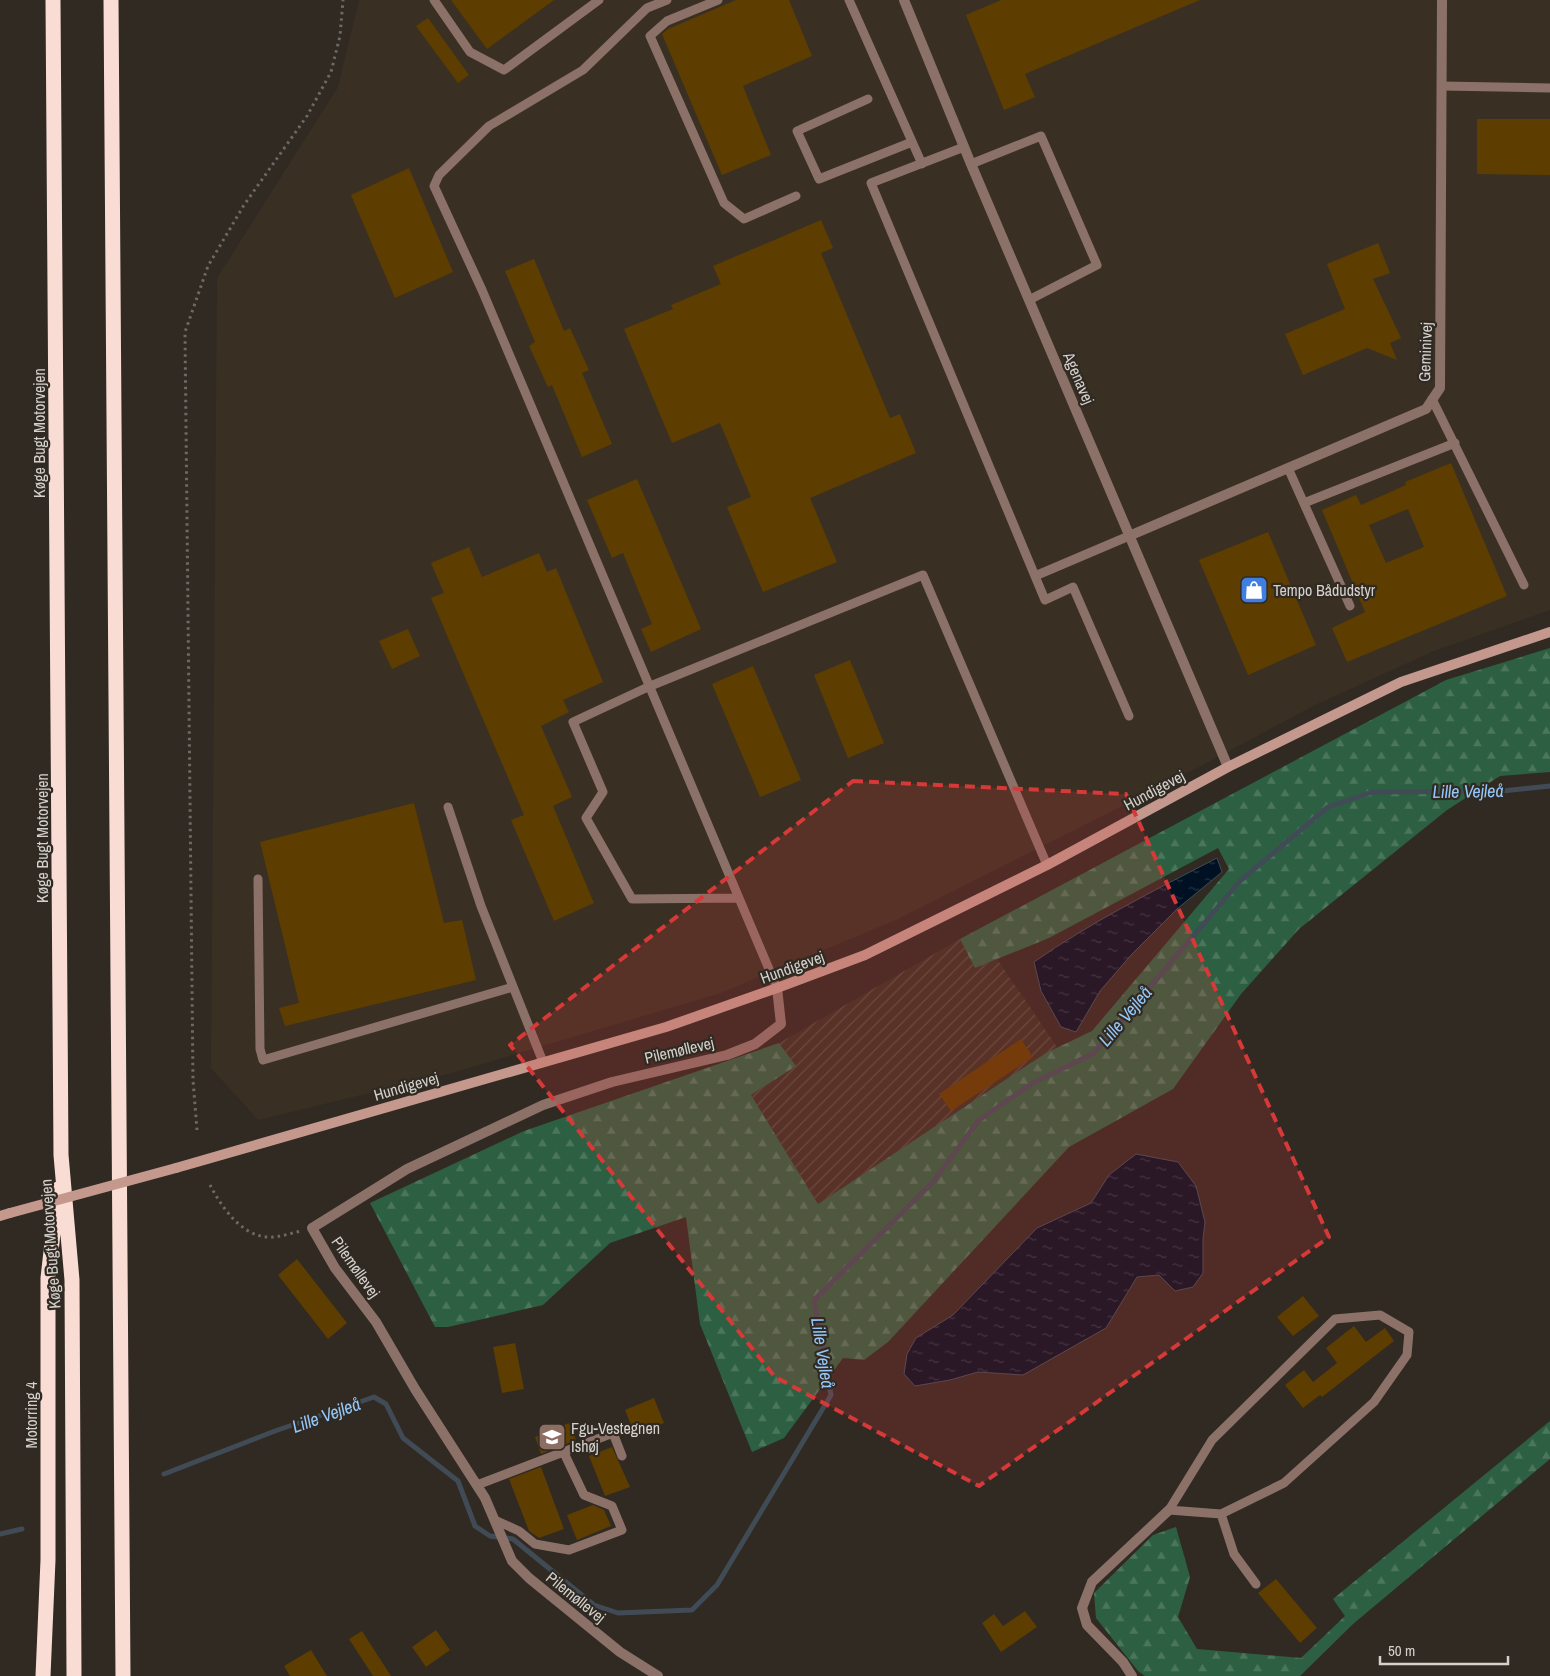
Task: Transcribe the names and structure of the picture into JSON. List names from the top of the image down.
{
  "streets": {
    "highway": ["Køge Bugt Motorvejen", "Motorring 4"],
    "street": [
      "Geminivej",
      "Agenavej",
      "Hundigevej",
      "Pilemøllevej"
    ]
  },
  "crossings": [
    ["Geminivej", "Agenavej"],
    ["Agenavej", "Hundigevej"],
    ["Køge Bugt Motorvejen", "Motorring 4"],
    ["Hundigevej", "Pilemøllevej"]
  ],
  "water": ["Lille Vejleå"],
  "places": {
    "shop": ["Tempo Bådudstyr"],
    "school or university": ["Fgu-Vestegnen Ishøj"]
  },
  "scale_bar": "50 m"
}
